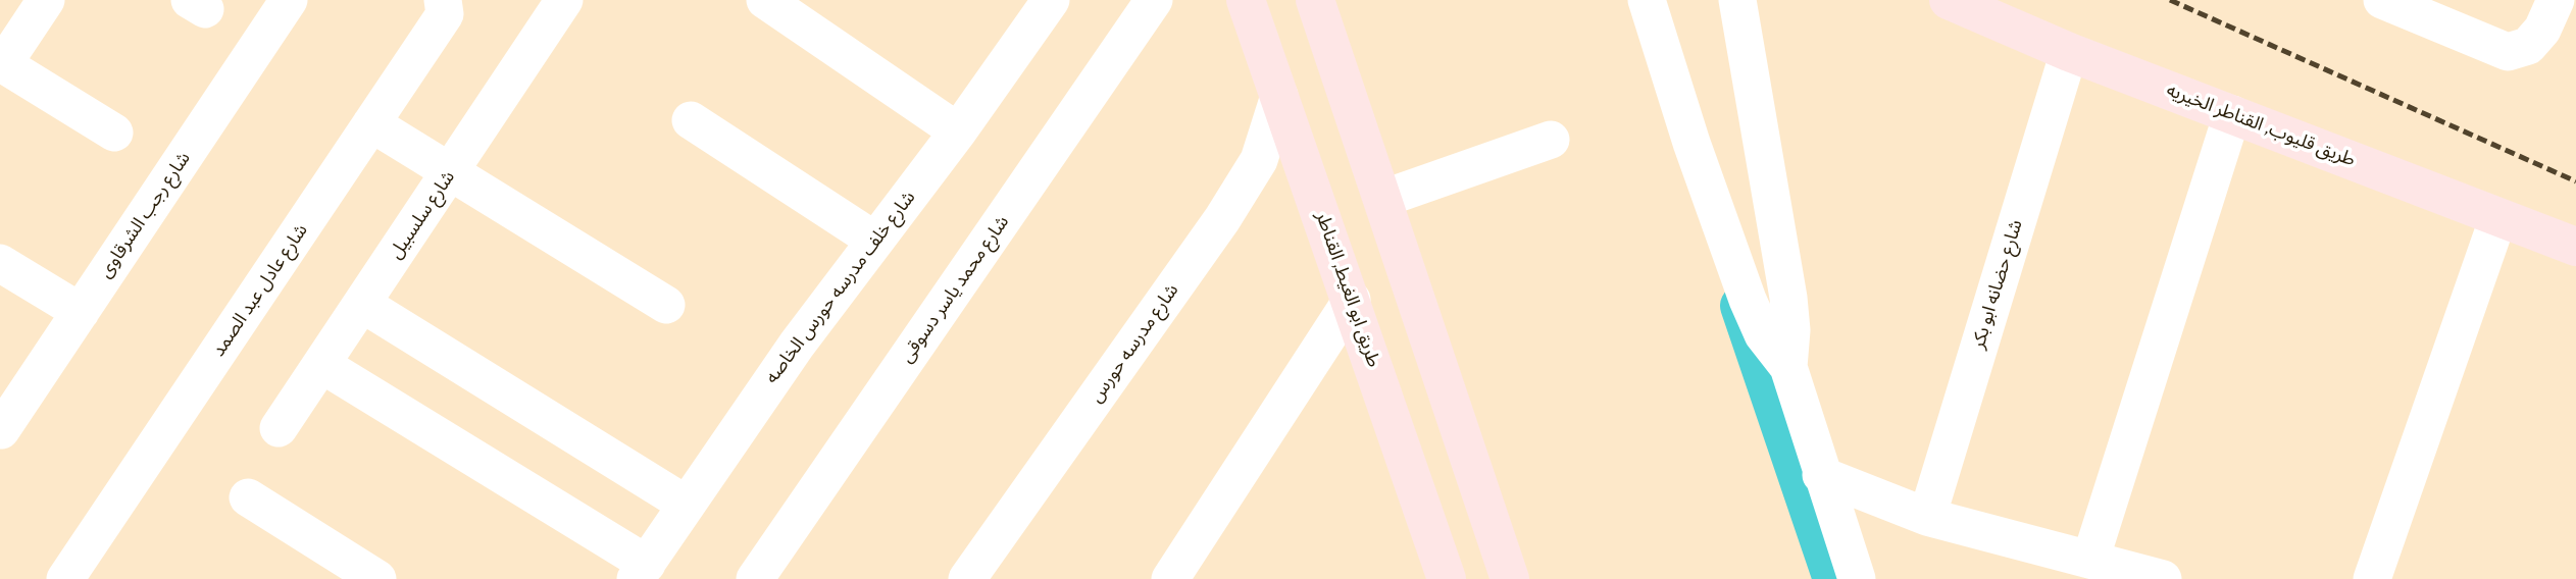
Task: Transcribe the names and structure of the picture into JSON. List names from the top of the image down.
{
  "streets": {
    "main road": ["طريق قليوب, القناطر الخيريه", "طريق ابو الغيط, القناطر"],
    "street": [
      "شارع رجب الشرقاوى",
      "شارع سلسبيل",
      "شارع حضانه ابو بكر",
      "شارع خلف مدرسه حورس الخاصه",
      "شارع محمد ياسر دسوقى",
      "شارع عادل عبد الصمد",
      "شارع مدرسه حورس"
    ]
  },
  "crossings": [
    ["طريق قليوب, القناطر الخيريه", "شارع حضانه ابو بكر"],
    ["طريق ابو الغيط, القناطر", "شارع مدرسه حورس"]
  ]
}
